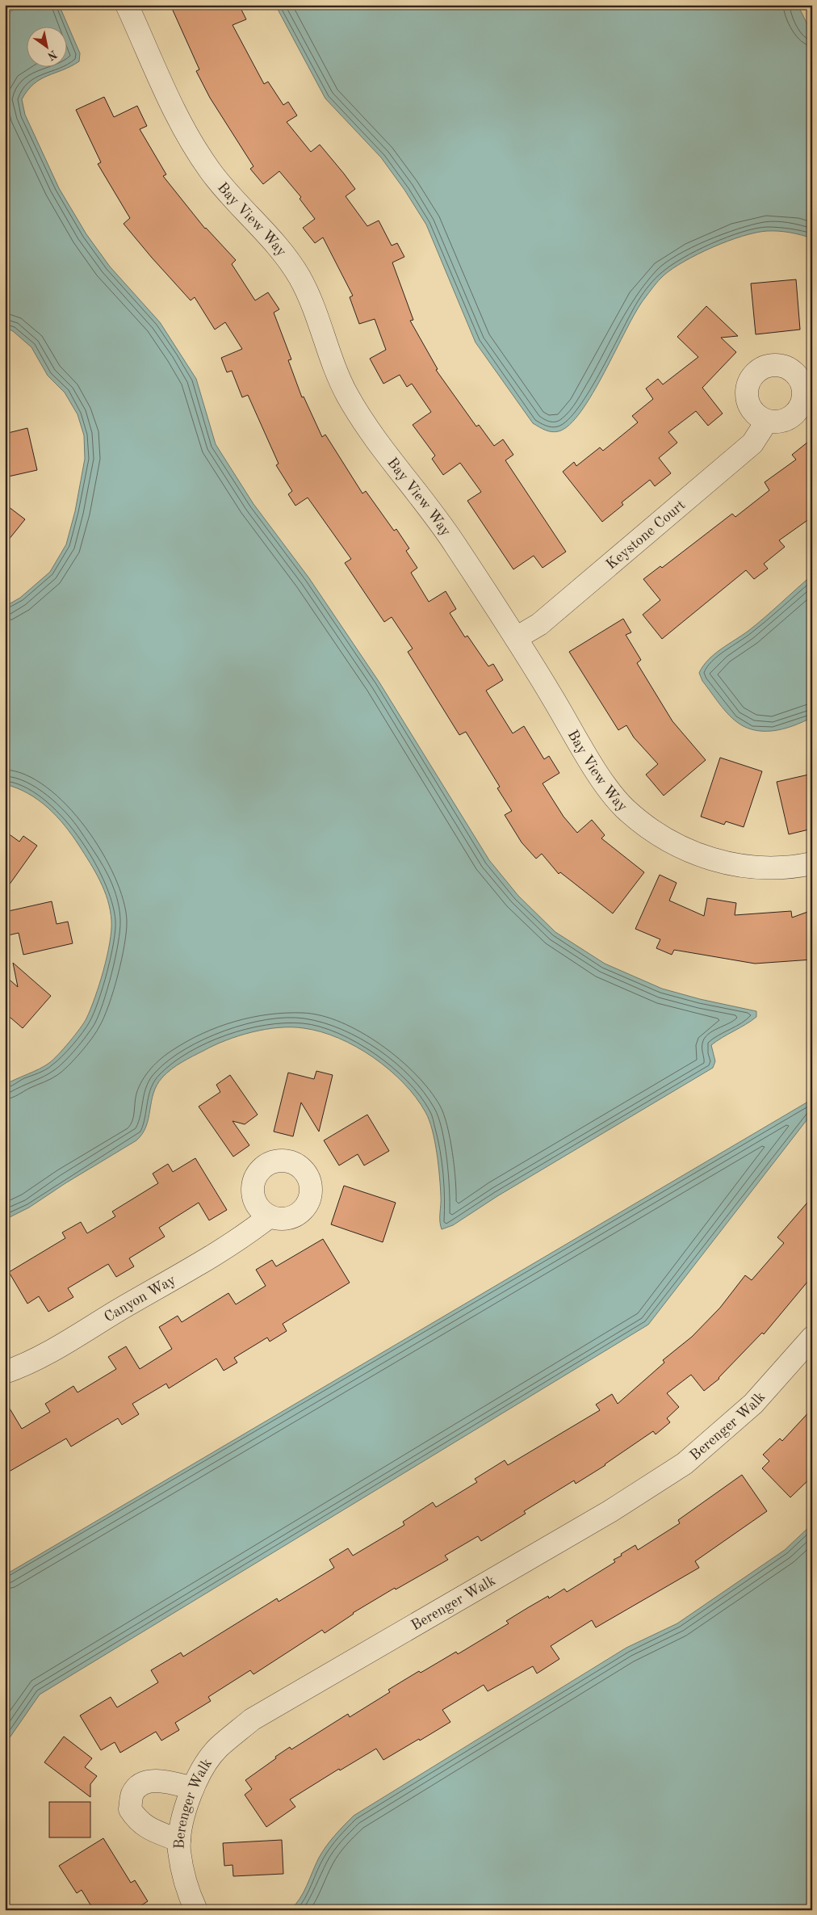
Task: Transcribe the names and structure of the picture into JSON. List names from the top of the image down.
{
  "streets": {
    "street": [
      "Bay View Way",
      "Keystone Court",
      "Canyon Way",
      "Berenger Walk"
    ]
  },
  "crossings": [
    ["Bay View Way", "Keystone Court"]
  ],
  "north": "bottom right"
}
